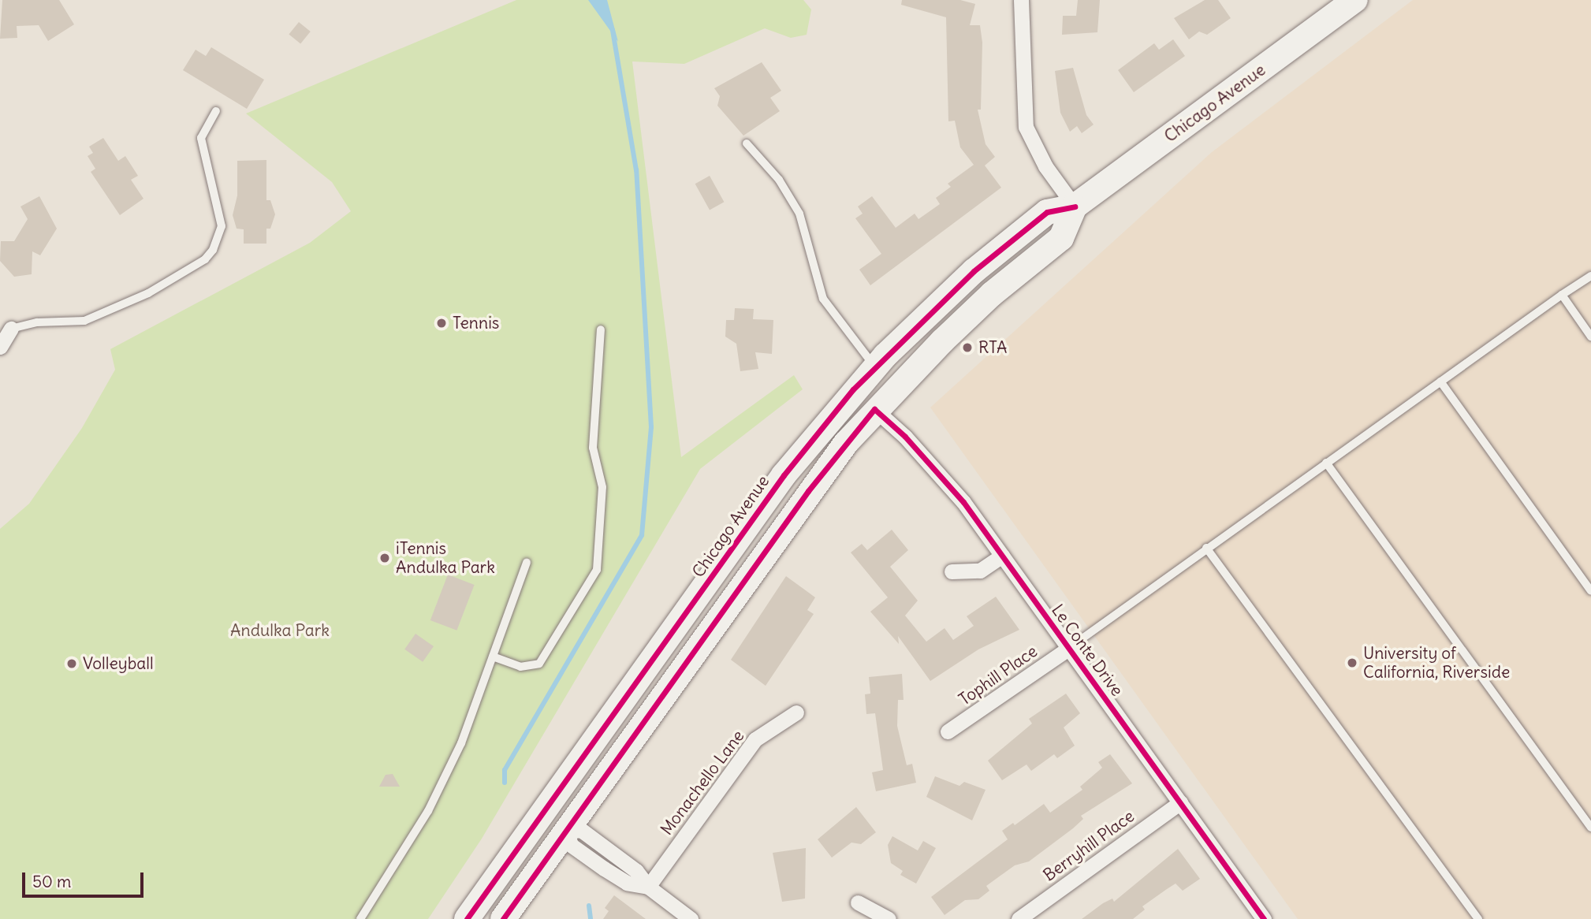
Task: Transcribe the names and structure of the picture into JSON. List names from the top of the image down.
{
  "streets": {
    "main road": ["Chicago Avenue"],
    "street": [
      "Le Conte Drive",
      "Tophill Place",
      "Monachello Lane",
      "Berryhill Place"
    ]
  },
  "crossings": [
    ["Le Conte Drive", "Tophill Place"],
    ["Le Conte Drive", "Berryhill Place"]
  ],
  "parks": ["Andulka Park"],
  "places": [
    "Tennis",
    "RTA",
    "iTennis Andulka Park",
    "University of California, Riverside",
    "Volleyball"
  ],
  "scale_bar": "50 m"
}
